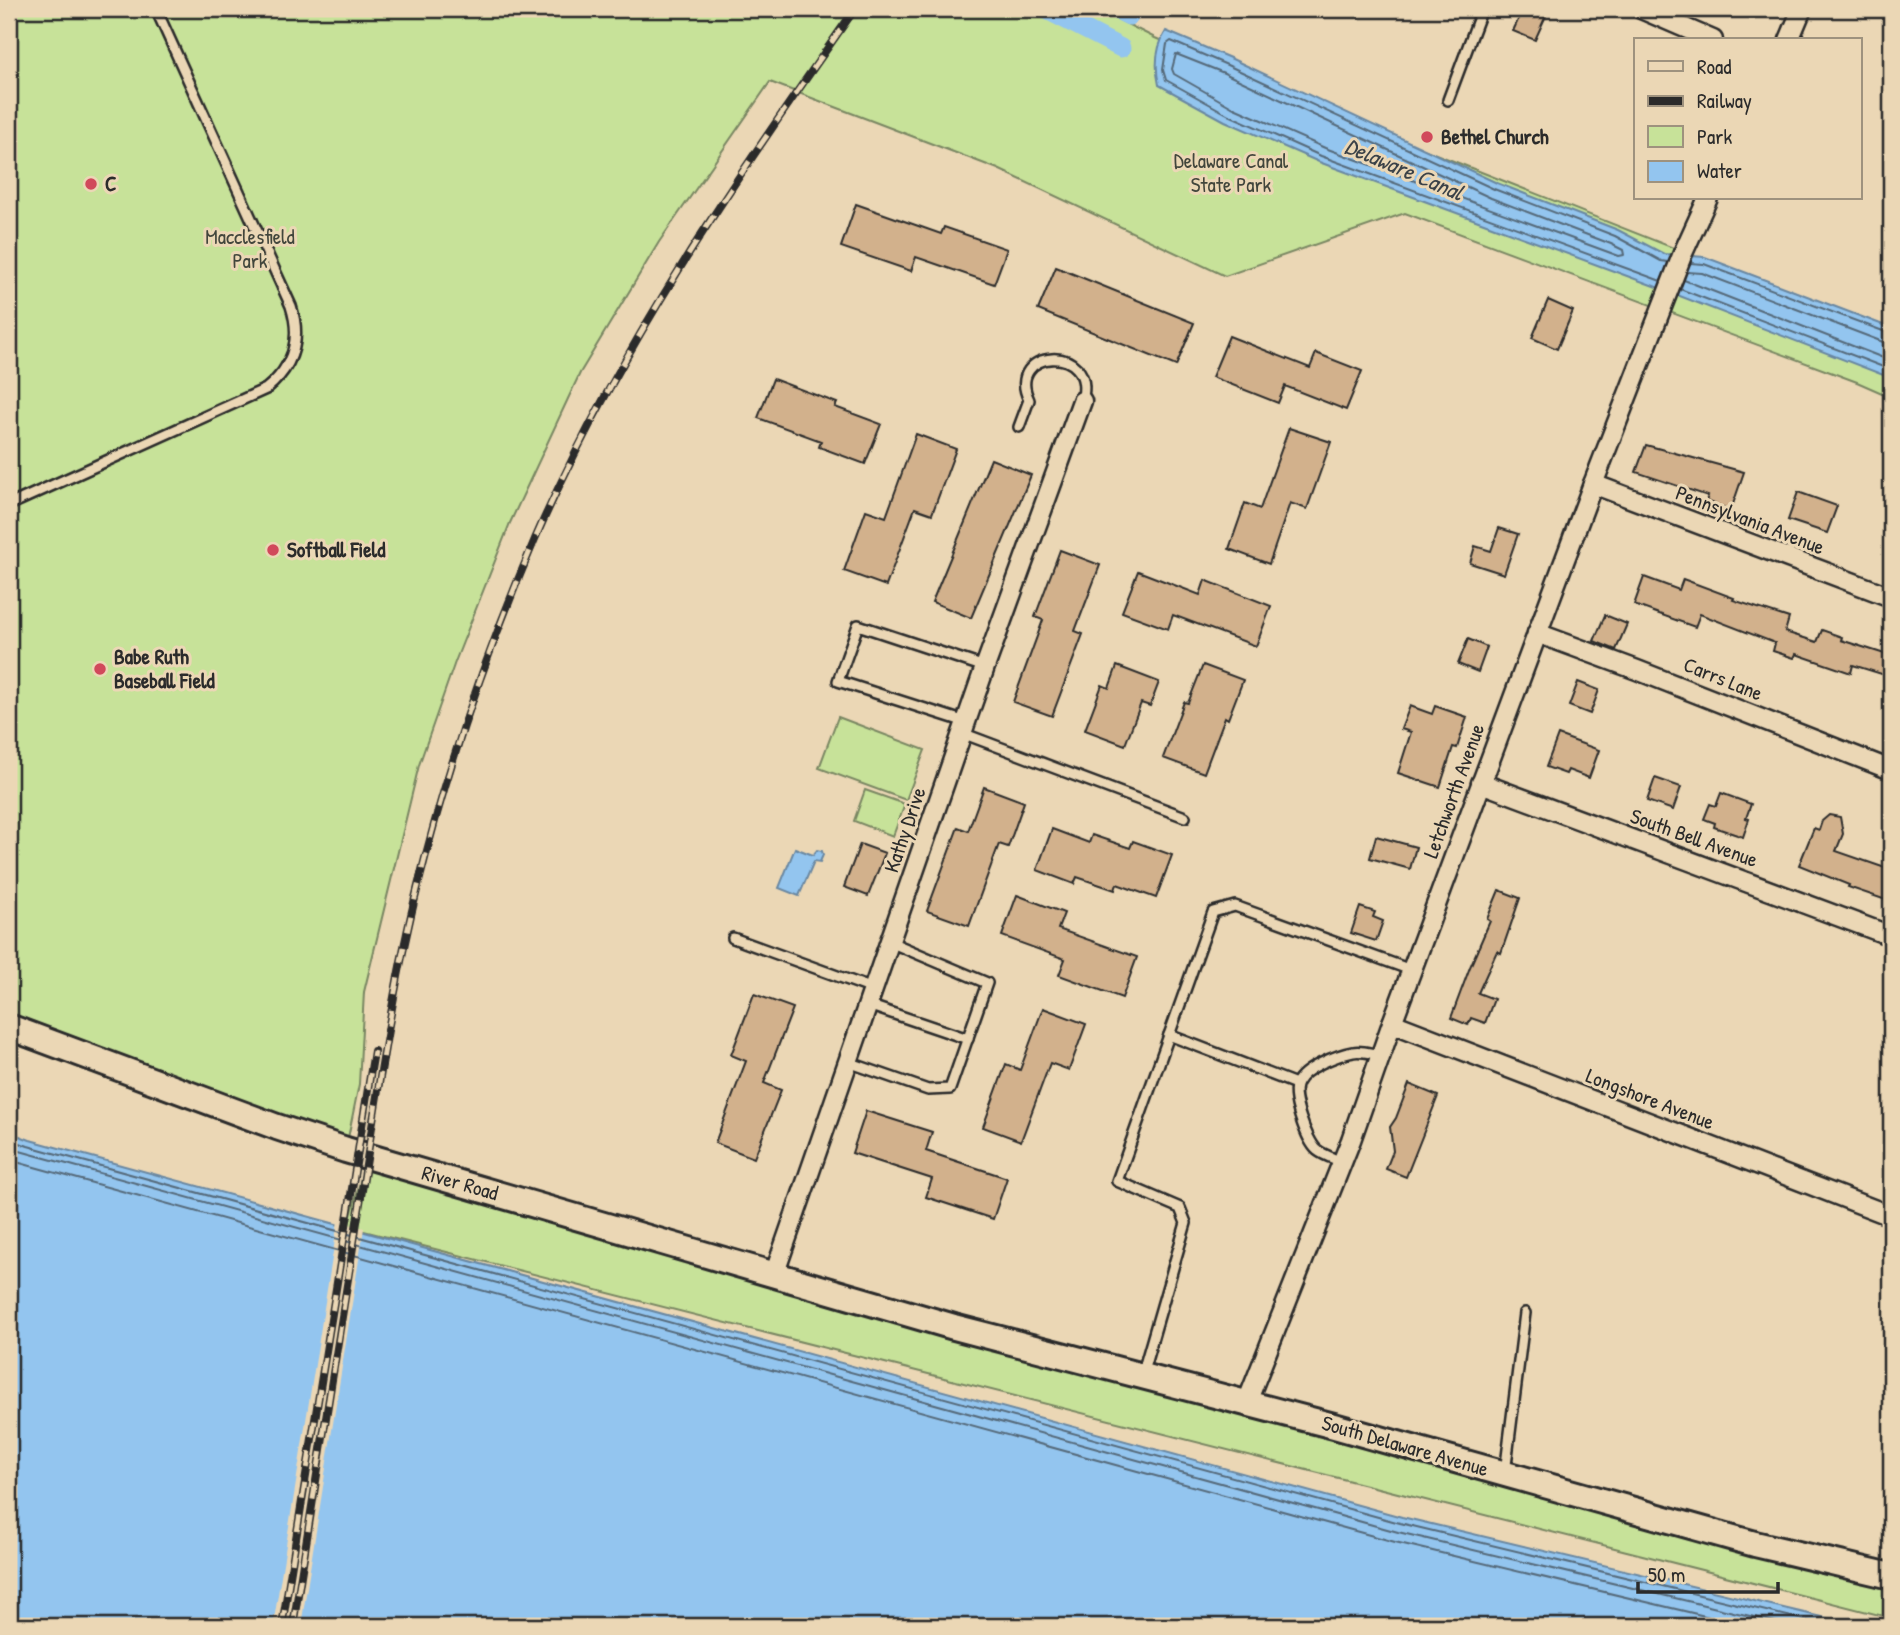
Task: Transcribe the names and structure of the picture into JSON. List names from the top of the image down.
{
  "streets": {
    "main road": ["River Road", "South Delaware Avenue"],
    "street": [
      "Pennsylvania Avenue",
      "Carrs Lane",
      "Letchworth Avenue",
      "Kathy Drive",
      "South Bell Avenue",
      "Longshore Avenue"
    ]
  },
  "crossings": [
    ["Pennsylvania Avenue", "Letchworth Avenue"],
    ["Carrs Lane", "Letchworth Avenue"],
    ["Letchworth Avenue", "South Bell Avenue"],
    ["Letchworth Avenue", "Longshore Avenue"],
    ["Letchworth Avenue", "South Delaware Avenue"],
    ["Kathy Drive", "River Road"],
    ["River Road", "South Delaware Avenue"]
  ],
  "water": ["Delaware Canal"],
  "parks": ["Delaware Canal State Park", "Macclesfield Park"],
  "places": [
    "Bethel Church",
    "C",
    "Softball Field",
    "Babe Ruth Baseball Field"
  ],
  "legend": [
    "Road",
    "Railway",
    "Park",
    "Water"
  ],
  "scale_bar": "50 m"
}
